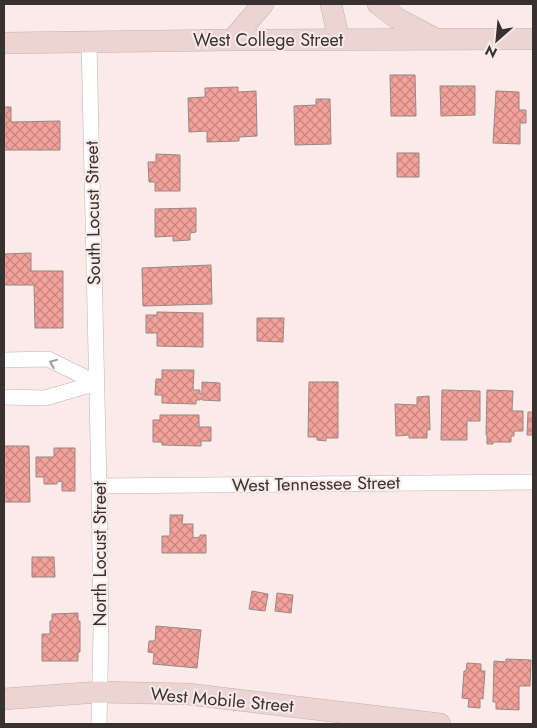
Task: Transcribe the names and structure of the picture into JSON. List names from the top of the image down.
{
  "streets": {
    "street": [
      "West College Street",
      "South Locust Street",
      "West Tennessee Street",
      "North Locust Street",
      "West Mobile Street"
    ]
  },
  "crossings": [
    ["West College Street", "South Locust Street"],
    ["South Locust Street", "North Locust Street"],
    ["West Tennessee Street", "North Locust Street"],
    ["North Locust Street", "West Mobile Street"]
  ],
  "north": "bottom left"
}
